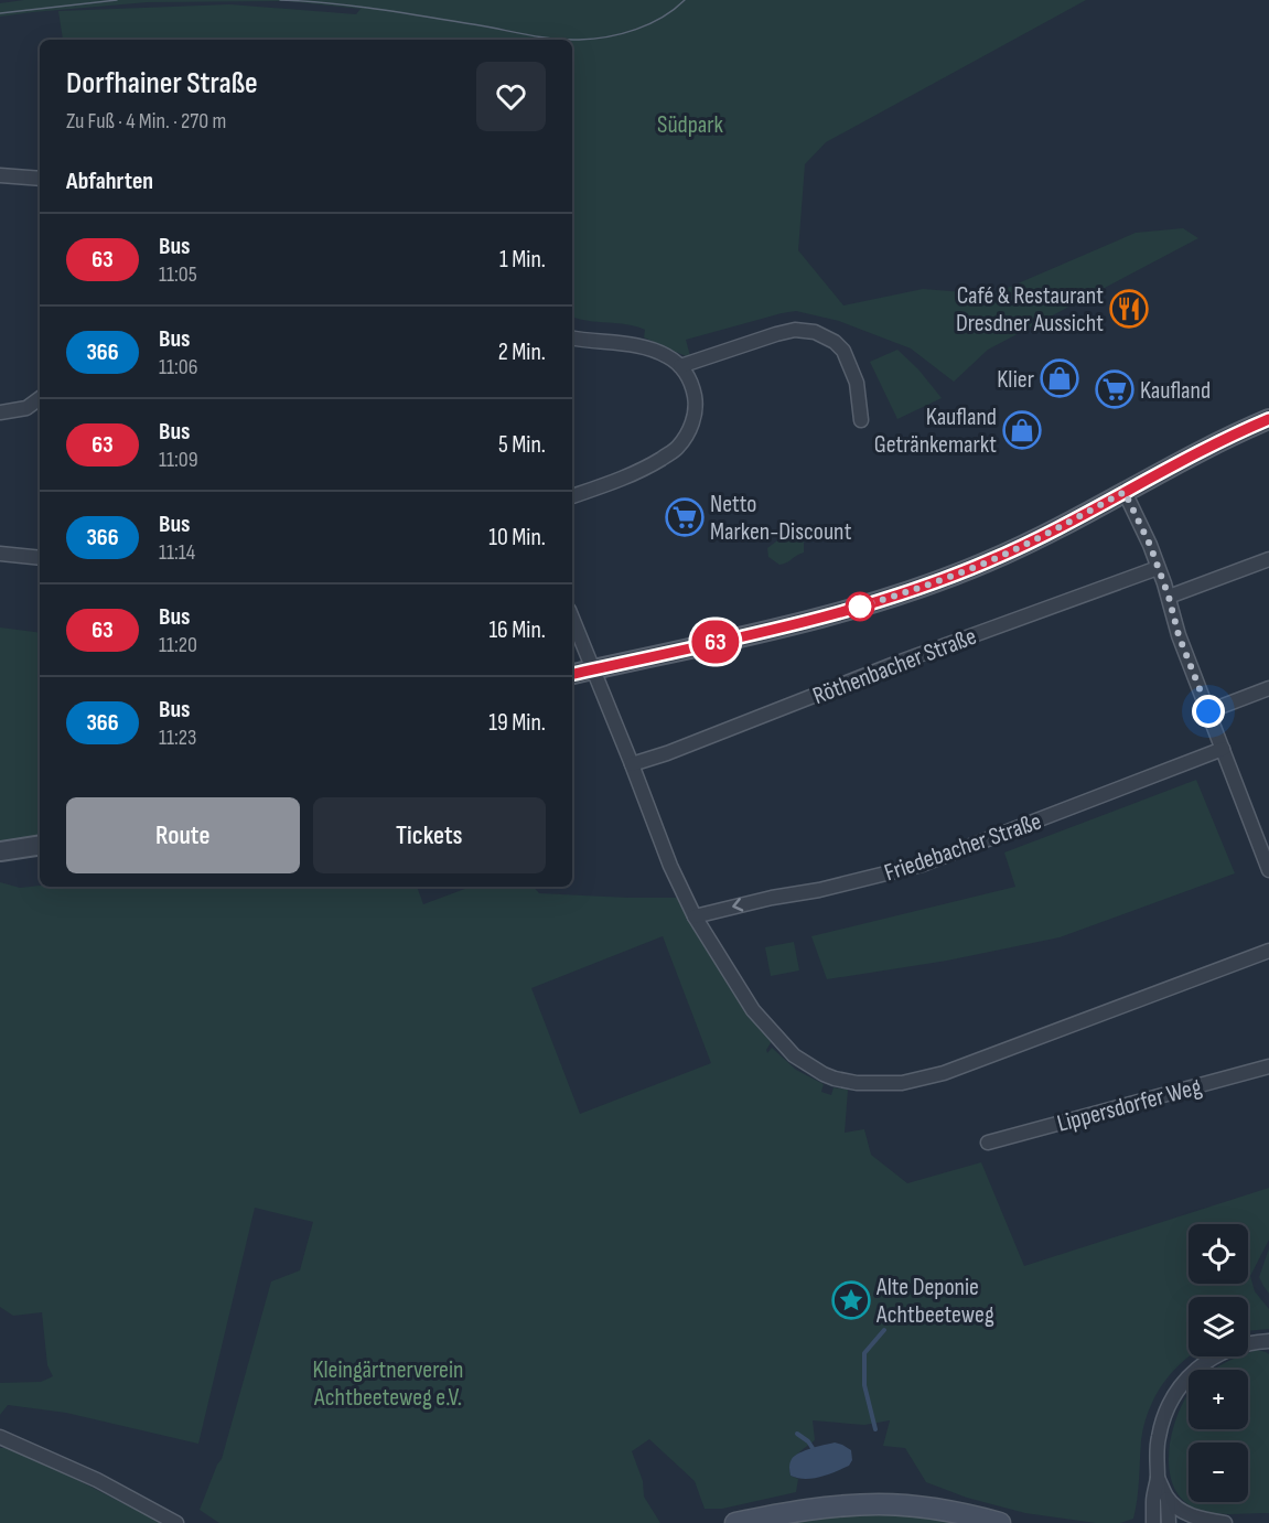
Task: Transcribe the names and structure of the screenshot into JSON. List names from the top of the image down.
{
  "streets": {
    "street": ["Röthenbacher Straße", "Friedebacher Straße", "Lippersdorfer Weg"]
  },
  "one_way": ["Friedebacher Straße"],
  "parks": ["Südpark", "Kleingärtnerverein Achtbeeteweg e.V."],
  "places": {
    "restaurant": ["Café & Restaurant Dresdner Aussicht"],
    "shop": ["Klier", "Kaufland Getränkemarkt"],
    "supermarket": ["Kaufland", "Netto Marken-Discount"],
    "place": ["Alte Deponie Achtbeeteweg"]
  },
  "lines": ["bus line 63"],
  "page": {
    "on_map": "63",
    "heading": [
      ["Dorfhainer Straße", "Zu Fuß · 4 Min. · 270 m"],
      "Abfahrten"
    ],
    "list": [
      {
        "mark": "63",
        "name": "Bus",
        "note": "11:05",
        "value": "1 Min."
      },
      {
        "mark": "366",
        "name": "Bus",
        "note": "11:06",
        "value": "2 Min."
      },
      {
        "mark": "63",
        "name": "Bus",
        "note": "11:09",
        "value": "5 Min."
      },
      {
        "mark": "366",
        "name": "Bus",
        "note": "11:14",
        "value": "10 Min."
      },
      {
        "mark": "63",
        "name": "Bus",
        "note": "11:20",
        "value": "16 Min."
      },
      {
        "mark": "366",
        "name": "Bus",
        "note": "11:23",
        "value": "19 Min."
      }
    ],
    "buttons": ["Route", "Tickets"],
    "map_buttons": ["+", "−"]
  }
}
